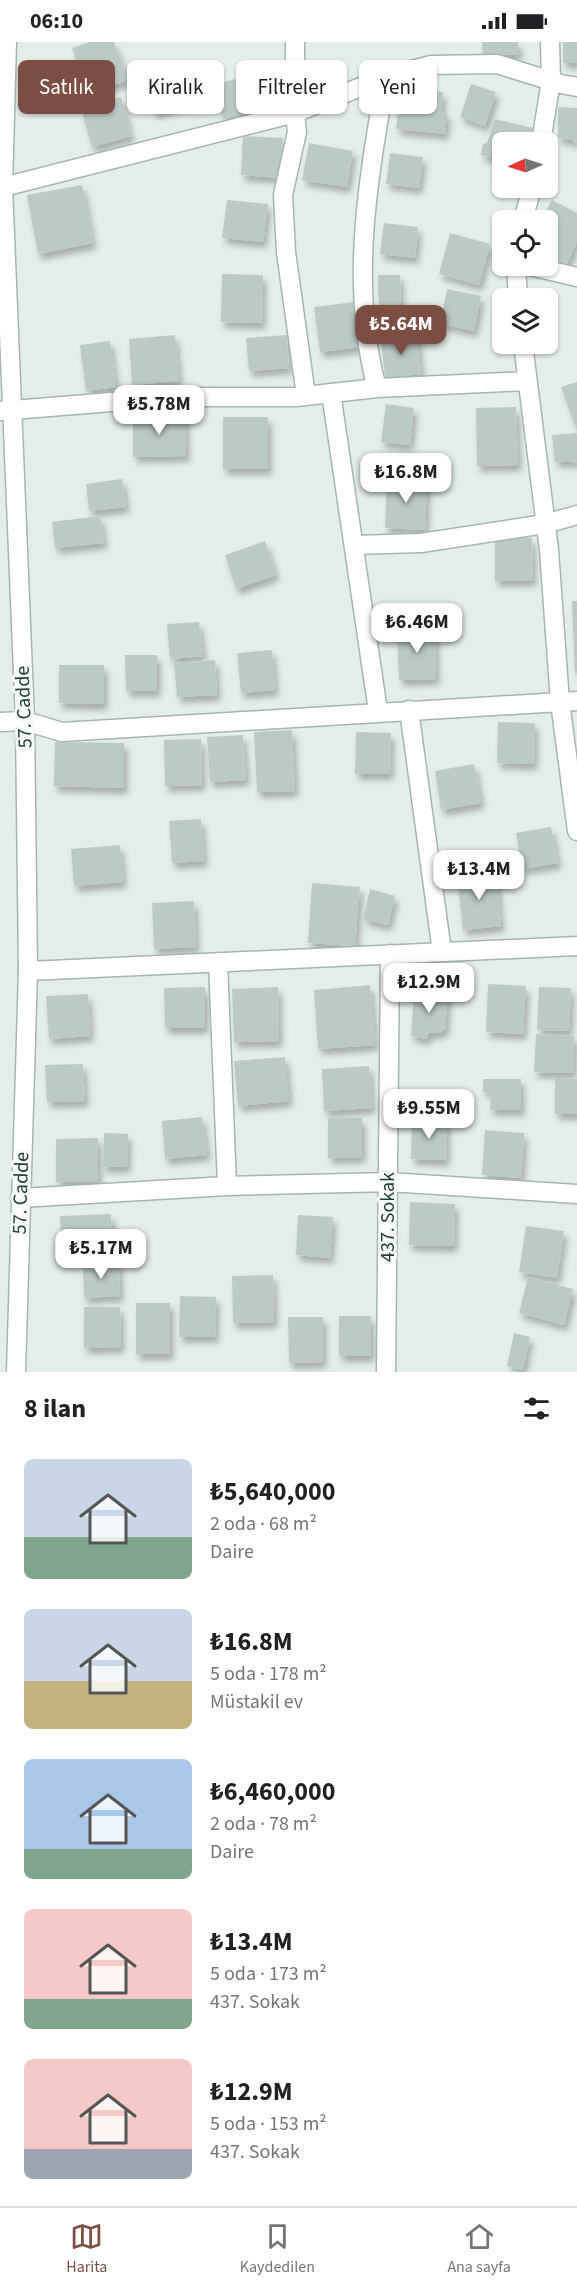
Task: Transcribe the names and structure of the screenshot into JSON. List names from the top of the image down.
{
  "streets": {
    "street": ["57. Cadde", "437. Sokak"]
  },
  "north": "left",
  "page": {
    "status": "06:10",
    "chip": [
      "Satılık",
      "Kiralık",
      "Filtreler",
      "Yeni"
    ],
    "price": [
      "₺5.64M",
      "₺5.78M",
      "₺16.8M",
      "₺6.46M",
      "₺13.4M",
      "₺12.9M",
      "₺9.55M",
      "₺5.17M"
    ],
    "heading": "8 ilan",
    "list": [
      {
        "name": "₺5,640,000",
        "note": "2 oda · 68 m² · Daire"
      },
      {
        "name": "₺16.8M",
        "note": "5 oda · 178 m² · Müstakil ev"
      },
      {
        "name": "₺6,460,000",
        "note": "2 oda · 78 m² · Daire"
      },
      {
        "name": "₺13.4M",
        "note": "5 oda · 173 m² · 437. Sokak"
      },
      {
        "name": "₺12.9M",
        "note": "5 oda · 153 m² · 437. Sokak"
      }
    ],
    "tabs": ["Harita", "Kaydedilen", "Ana sayfa"]
  }
}
